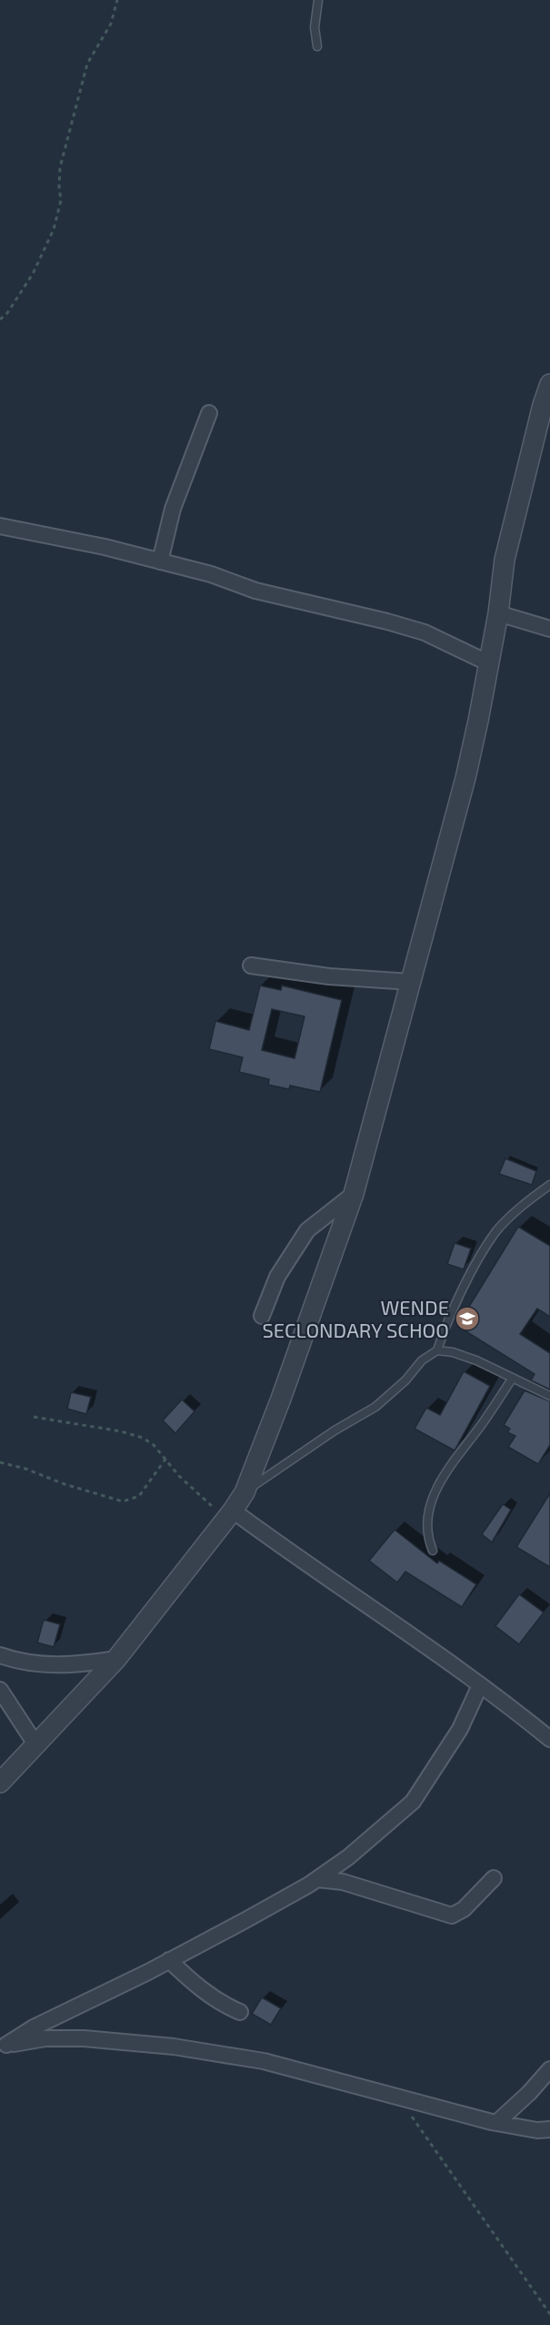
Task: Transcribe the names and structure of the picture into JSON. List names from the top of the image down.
{
  "places": {
    "school or university": ["WENDE SECLONDARY SCHOO"]
  }
}
